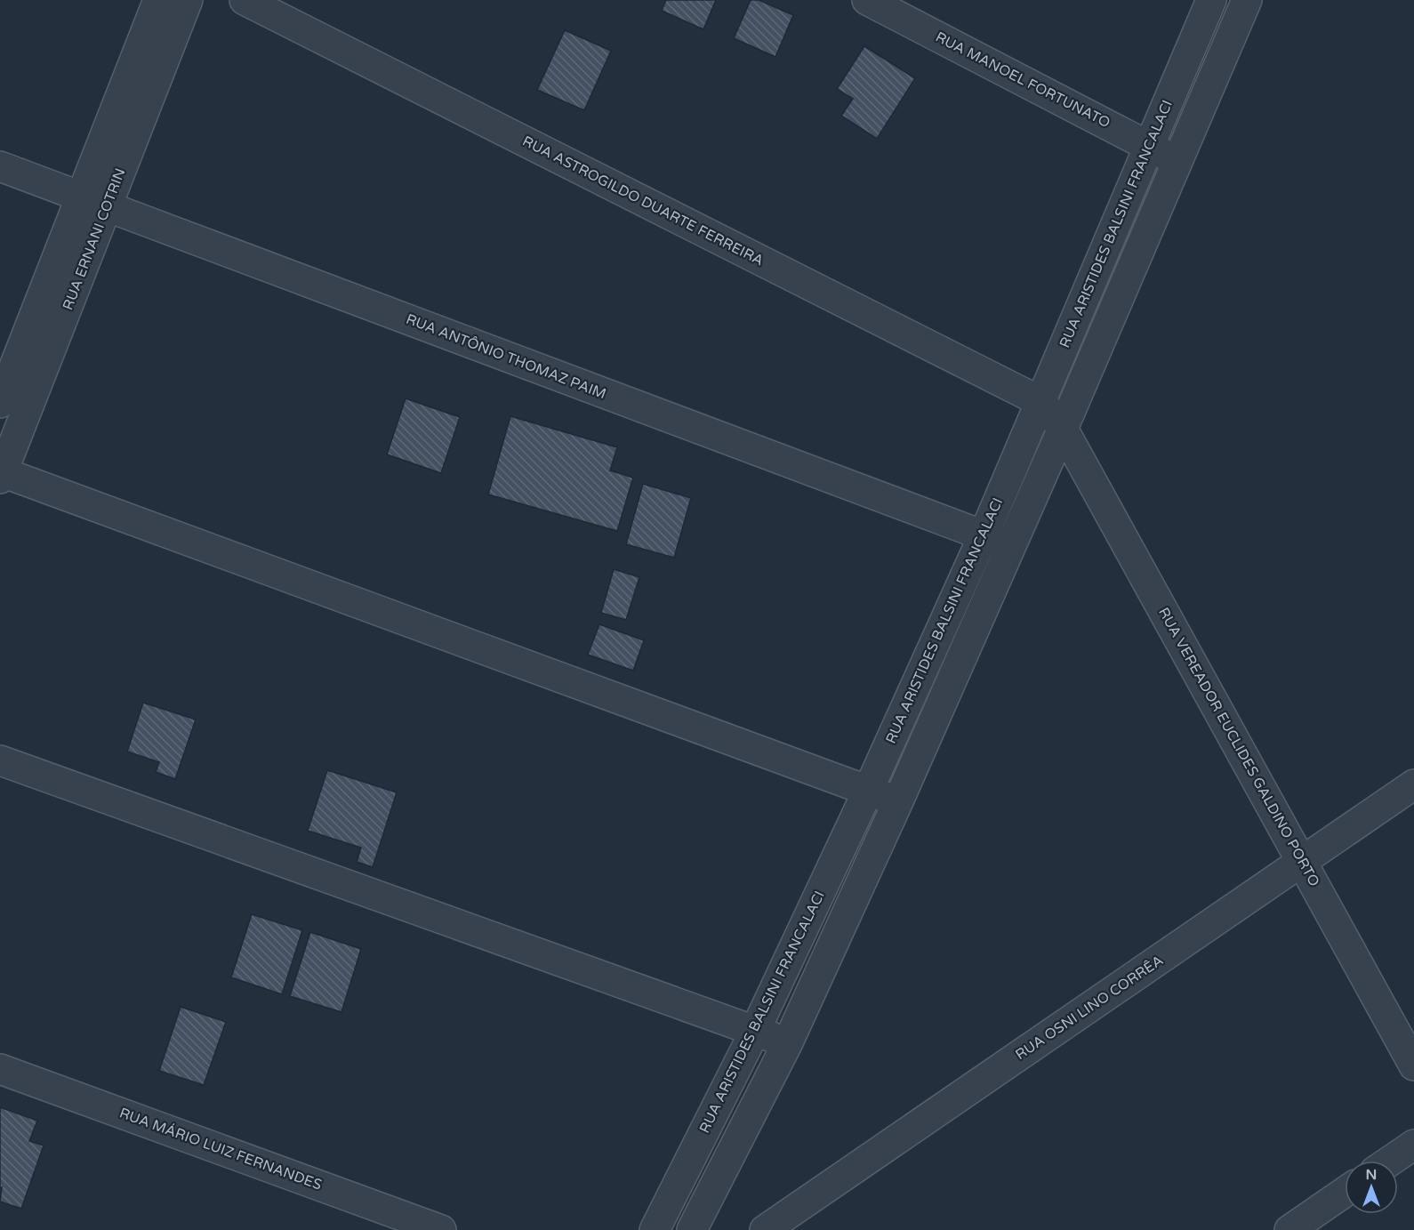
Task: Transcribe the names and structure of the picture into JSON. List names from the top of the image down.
{
  "streets": {
    "street": [
      "RUA MANOEL FORTUNATO",
      "RUA ASTROGILDO DUARTE FERREIRA",
      "RUA ARISTIDES BALSINI FRANCALACI",
      "RUA ERNANI COTRIN",
      "RUA ANTÔNIO THOMAZ PAIM",
      "RUA VEREADOR EUCLIDES GALDINO PORTO",
      "RUA OSNI LINO CORRÊA",
      "RUA MÁRIO LUIZ FERNANDES"
    ]
  },
  "crossings": [
    ["RUA MANOEL FORTUNATO", "RUA ARISTIDES BALSINI FRANCALACI"],
    ["RUA ASTROGILDO DUARTE FERREIRA", "RUA ARISTIDES BALSINI FRANCALACI"],
    ["RUA ASTROGILDO DUARTE FERREIRA", "RUA VEREADOR EUCLIDES GALDINO PORTO"],
    ["RUA ARISTIDES BALSINI FRANCALACI", "RUA ANTÔNIO THOMAZ PAIM"],
    ["RUA ARISTIDES BALSINI FRANCALACI", "RUA VEREADOR EUCLIDES GALDINO PORTO"],
    ["RUA ERNANI COTRIN", "RUA ANTÔNIO THOMAZ PAIM"],
    ["RUA VEREADOR EUCLIDES GALDINO PORTO", "RUA OSNI LINO CORRÊA"]
  ],
  "north": "top"
}
